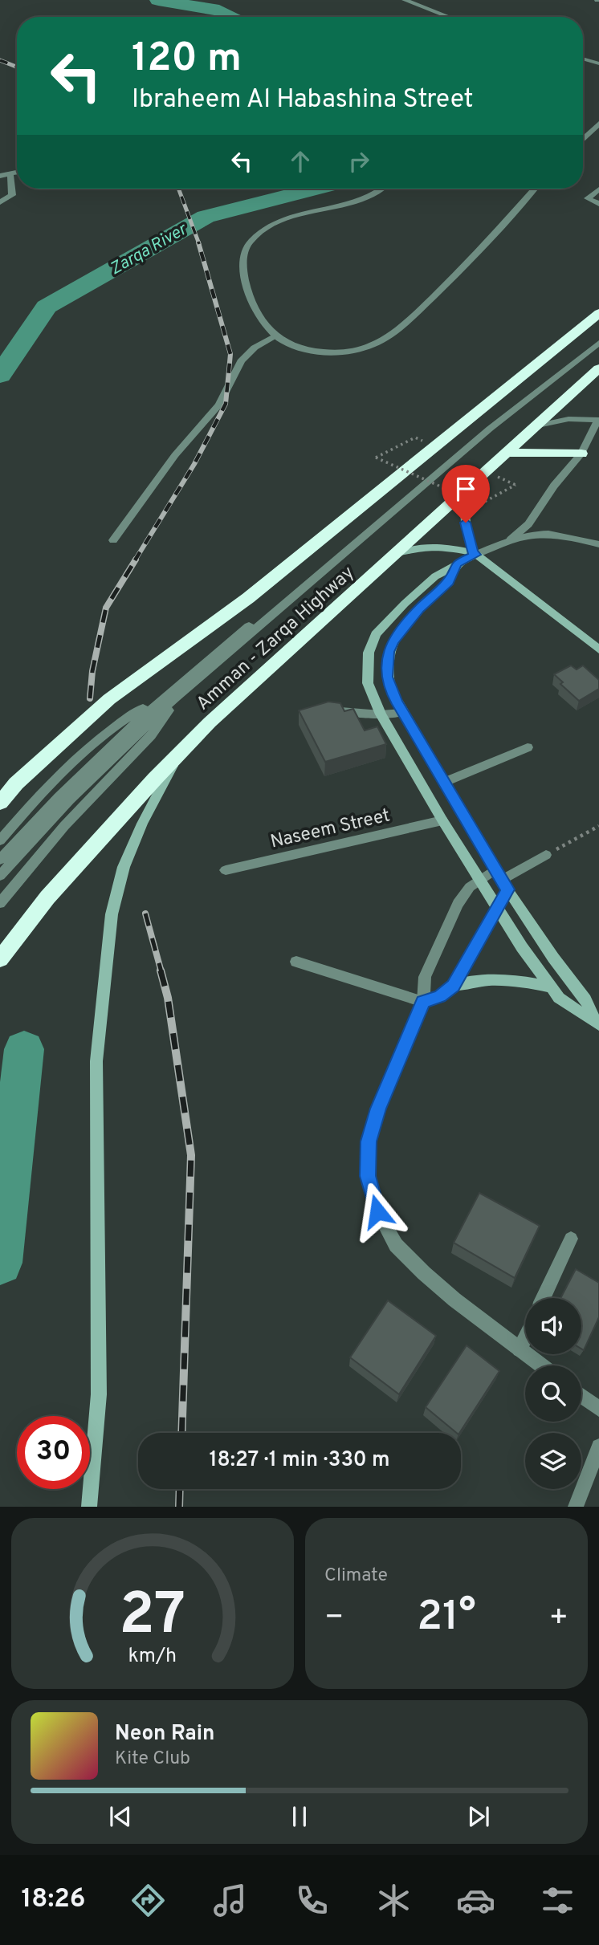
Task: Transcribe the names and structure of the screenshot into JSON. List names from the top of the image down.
{
  "streets": {
    "highway": ["Amman - Zarqa Highway"],
    "street": ["Naseem Street"]
  },
  "water": ["Zarqa River"],
  "page": {
    "turn": ["120 m", "Ibraheem Al Habashina Street"],
    "limit": "30",
    "trip": "18:27 · 1 min · 330 m",
    "tile": "Climate",
    "heat": ["−", "21°", "+"],
    "song": ["Neon Rain", "Kite Club"],
    "tabs": "18:26",
    "gauge": ["27", "km/h"]
  }
}
